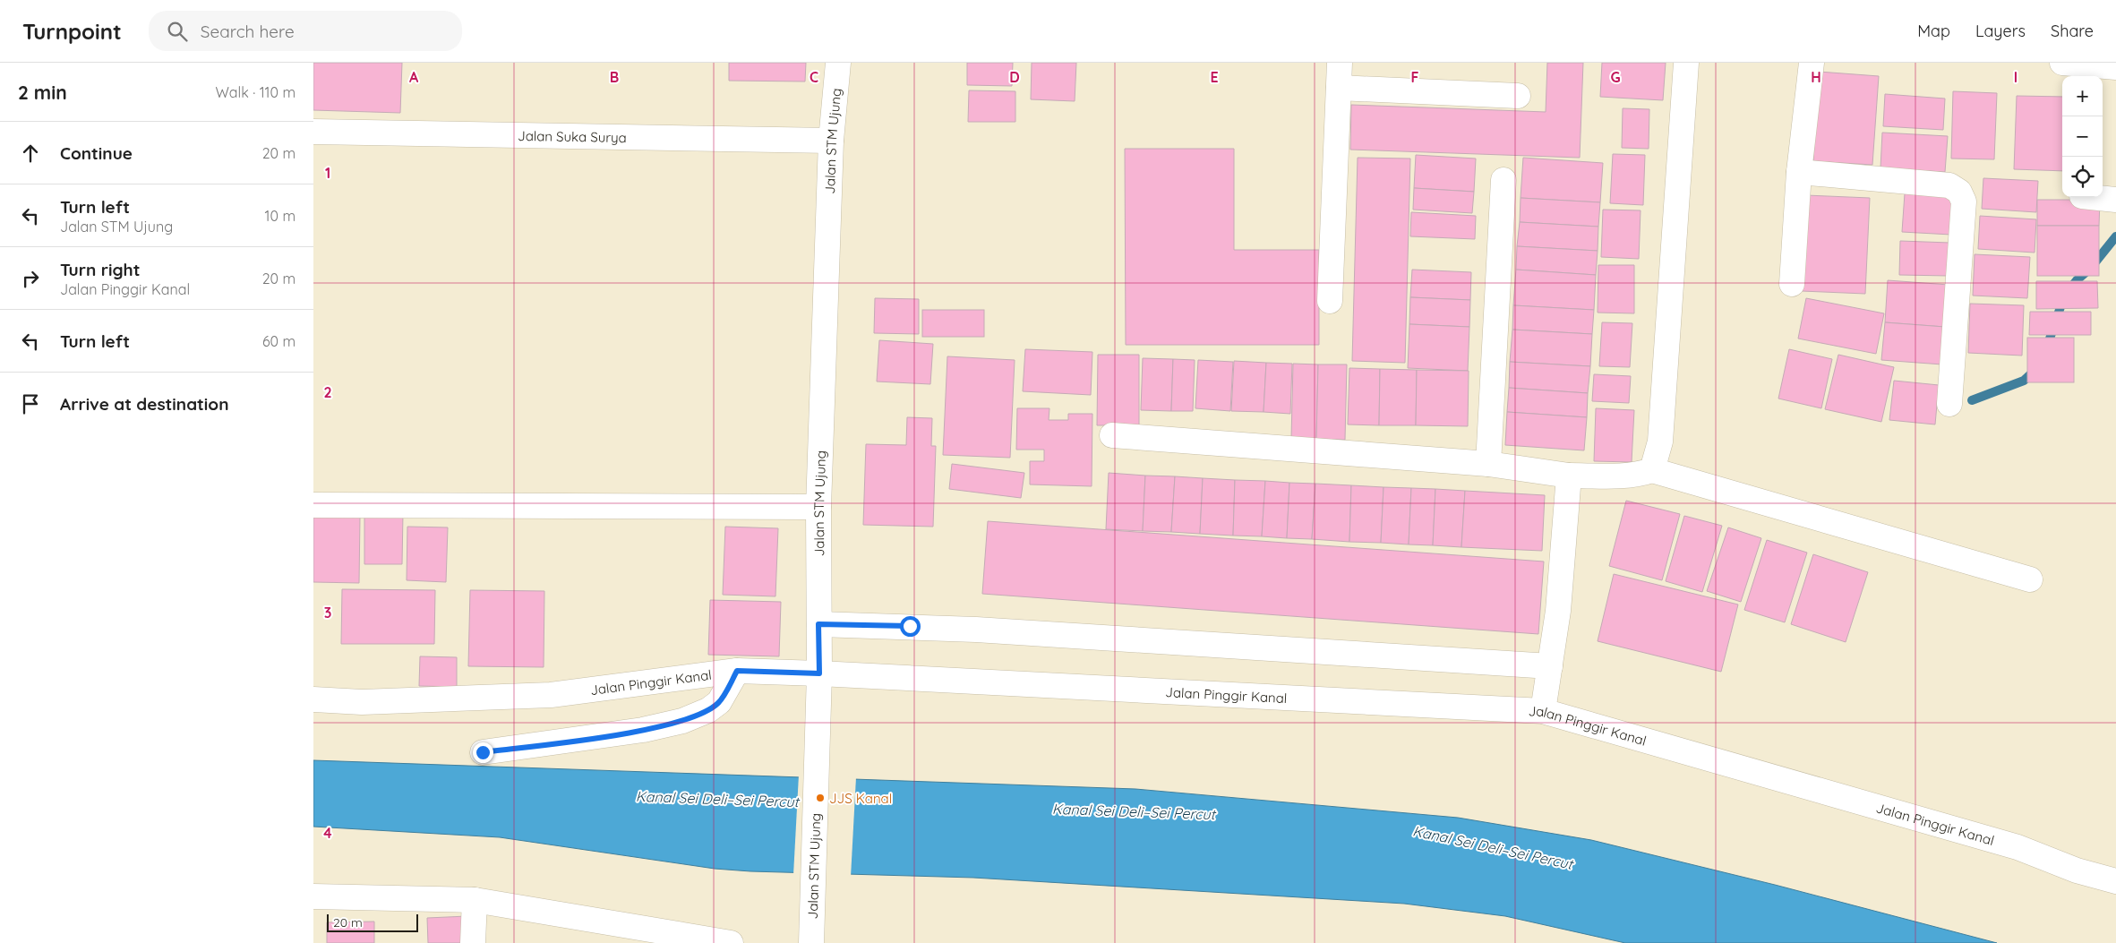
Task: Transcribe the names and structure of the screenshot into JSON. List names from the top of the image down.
{
  "streets": {
    "street": ["Jalan Suka Surya", "Jalan STM Ujung", "Jalan Pinggir Kanal"]
  },
  "crossings": [
    ["Jalan Suka Surya", "Jalan STM Ujung"],
    ["Jalan STM Ujung", "Jalan Pinggir Kanal"]
  ],
  "water": ["Kanal Sei Deli–Sei Percut"],
  "places": ["JJS Kanal"],
  "scale_bar": "20 m",
  "page": {
    "header": "Turnpoint",
    "search": "Search here",
    "nav": ["Map", "Layers", "Share"],
    "heading": ["2 min", "Walk · 110 m"],
    "map_buttons": ["+", "−"],
    "list": [
      ["Continue", "20 m"],
      ["Turn left", "Jalan STM Ujung", "10 m"],
      ["Turn right", "Jalan Pinggir Kanal", "20 m"],
      ["Turn left", "60 m"],
      "Arrive at destination"
    ],
    "scale": "20 m"
  },
  "grid": {
    "columns": [
      "A",
      "B",
      "C",
      "D",
      "E",
      "F",
      "G",
      "H",
      "I"
    ],
    "rows": [
      "1",
      "2",
      "3",
      "4"
    ]
  }
}
